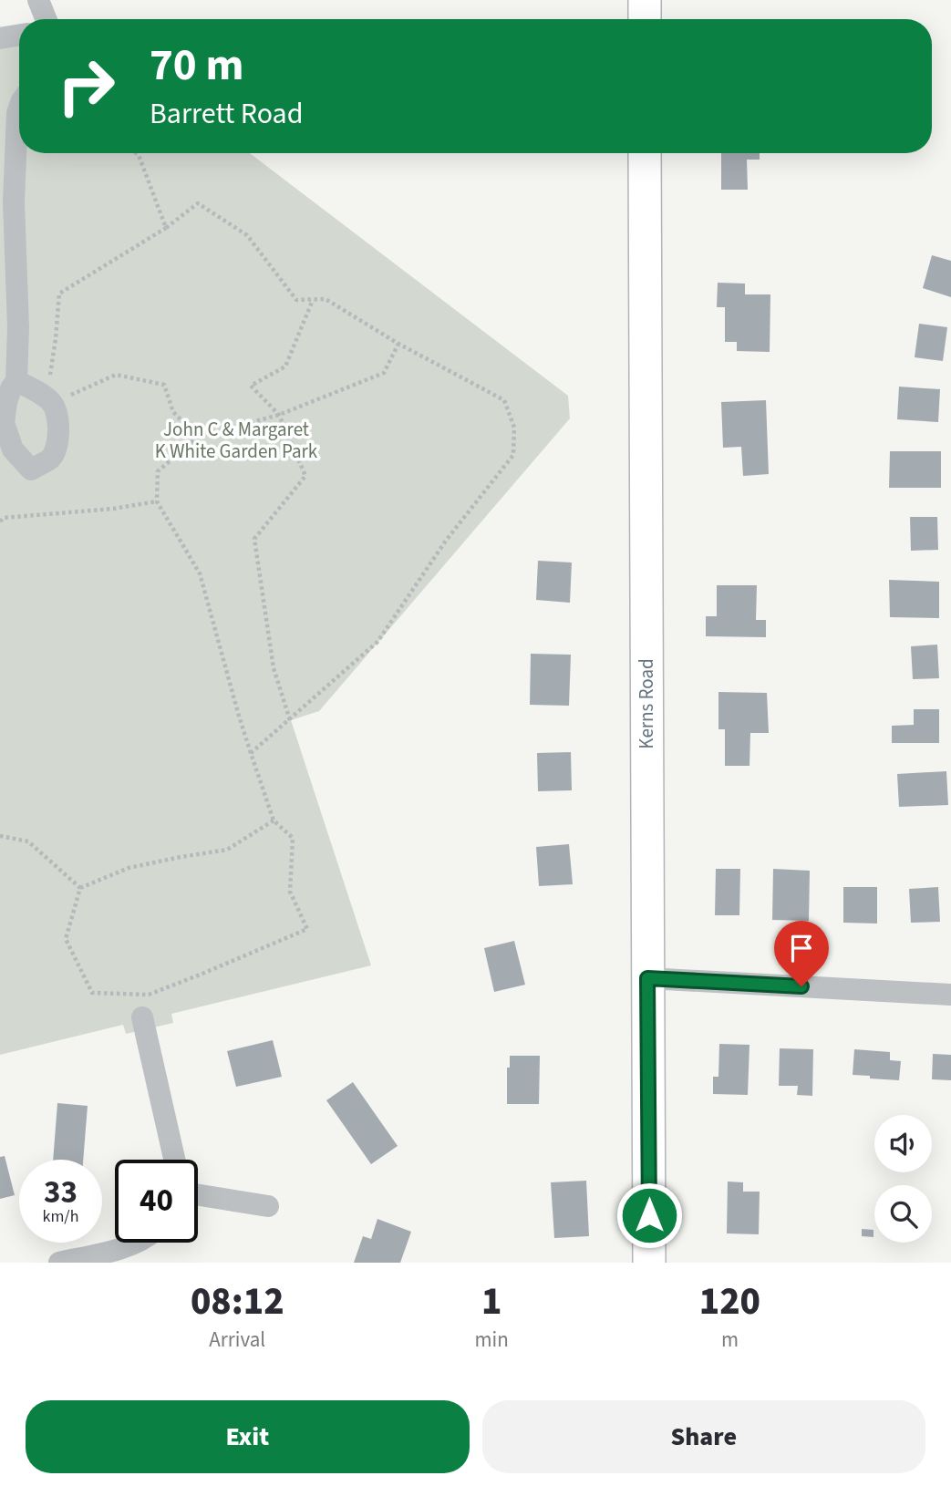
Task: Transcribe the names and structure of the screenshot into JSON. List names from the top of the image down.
{
  "streets": {
    "street": ["Kerns Road"]
  },
  "parks": ["John C & Margaret K White Garden Park"],
  "page": {
    "turn": ["70 m", "Barrett Road"],
    "speed": "33 km/h",
    "limit": "40",
    "eta": [
      "08:12",
      "Arrival",
      "1",
      "min",
      "120",
      "m"
    ],
    "buttons": ["Exit", "Share"]
  }
}
